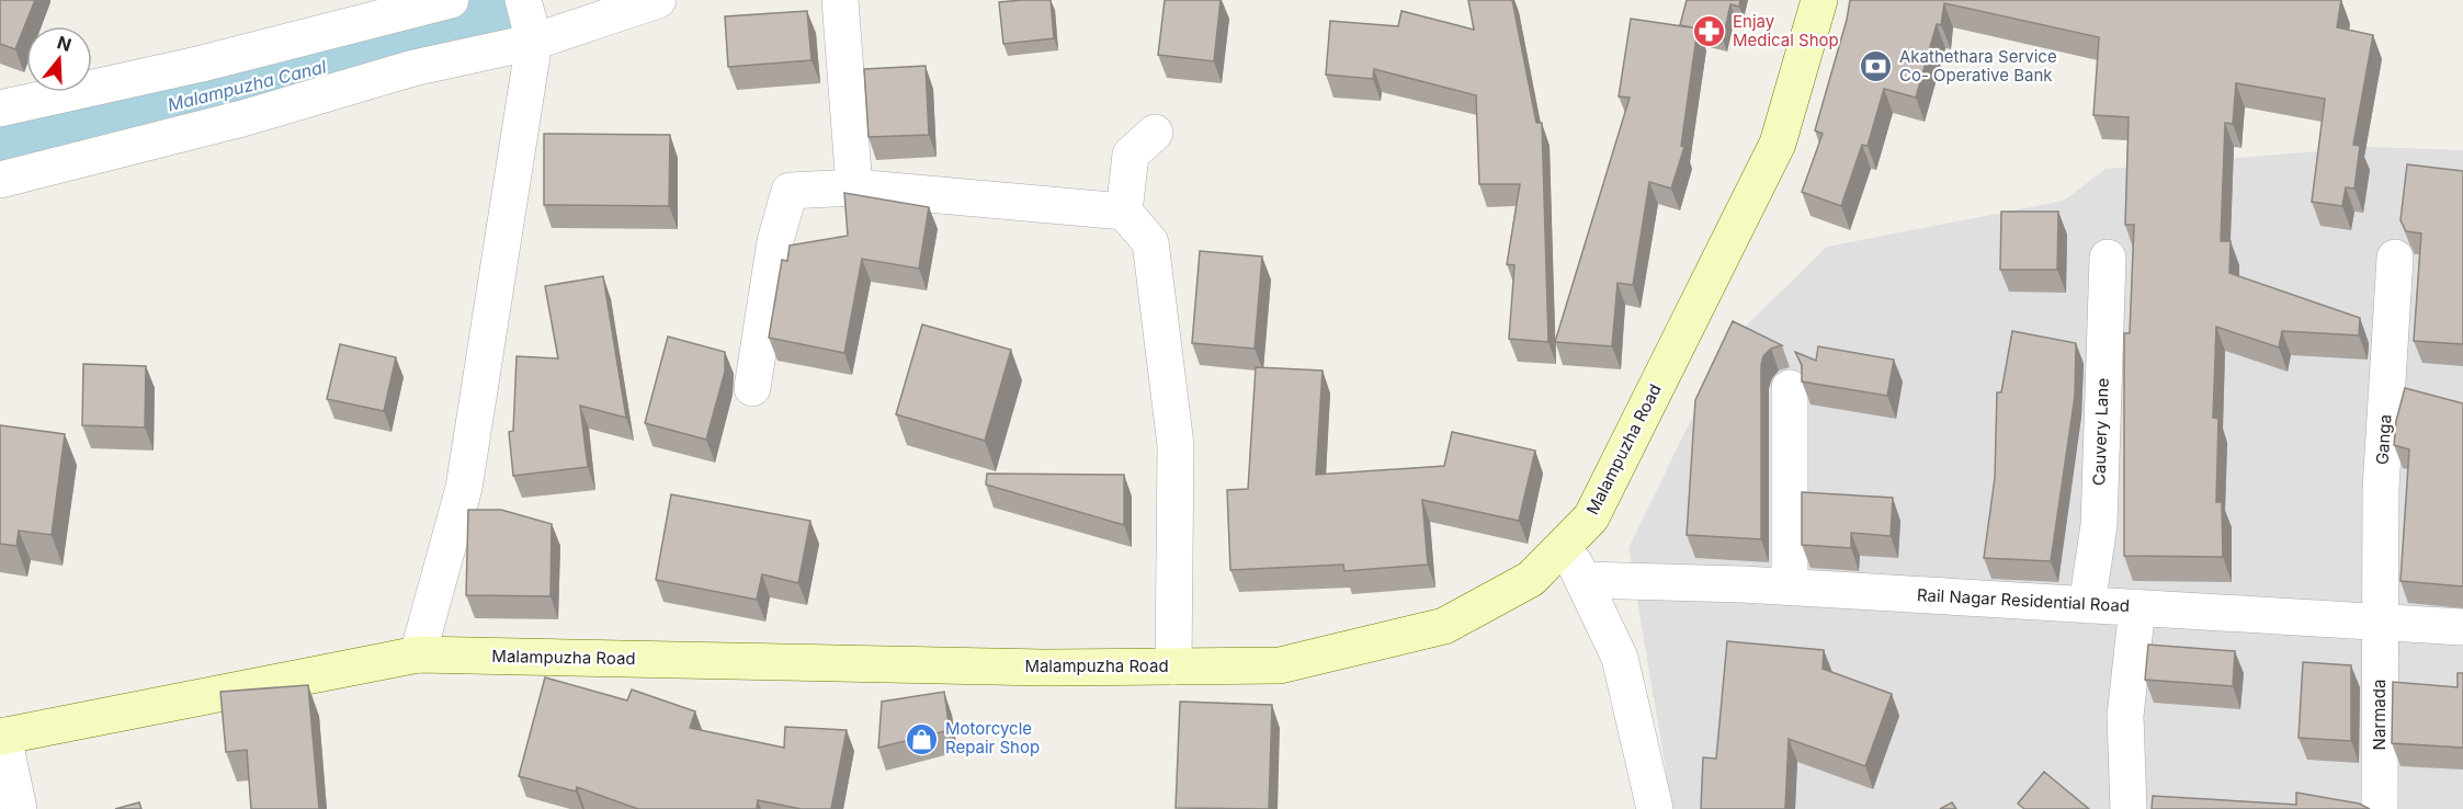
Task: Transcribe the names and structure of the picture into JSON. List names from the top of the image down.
{
  "streets": {
    "main road": ["Malampuzha Road"],
    "street": [
      "Cauvery Lane",
      "Ganga",
      "Rail Nagar Residential Road",
      "Narmada"
    ]
  },
  "crossings": [
    ["Cauvery Lane", "Rail Nagar Residential Road"],
    ["Ganga", "Rail Nagar Residential Road"],
    ["Ganga", "Narmada"],
    ["Rail Nagar Residential Road", "Narmada"]
  ],
  "water": ["Malampuzha Canal"],
  "places": {
    "pharmacy": ["Enjay Medical Shop"],
    "bank": ["Akathethara Service Co- Operative Bank"],
    "shop": ["Motorcycle Repair Shop"]
  },
  "north": "top"
}
